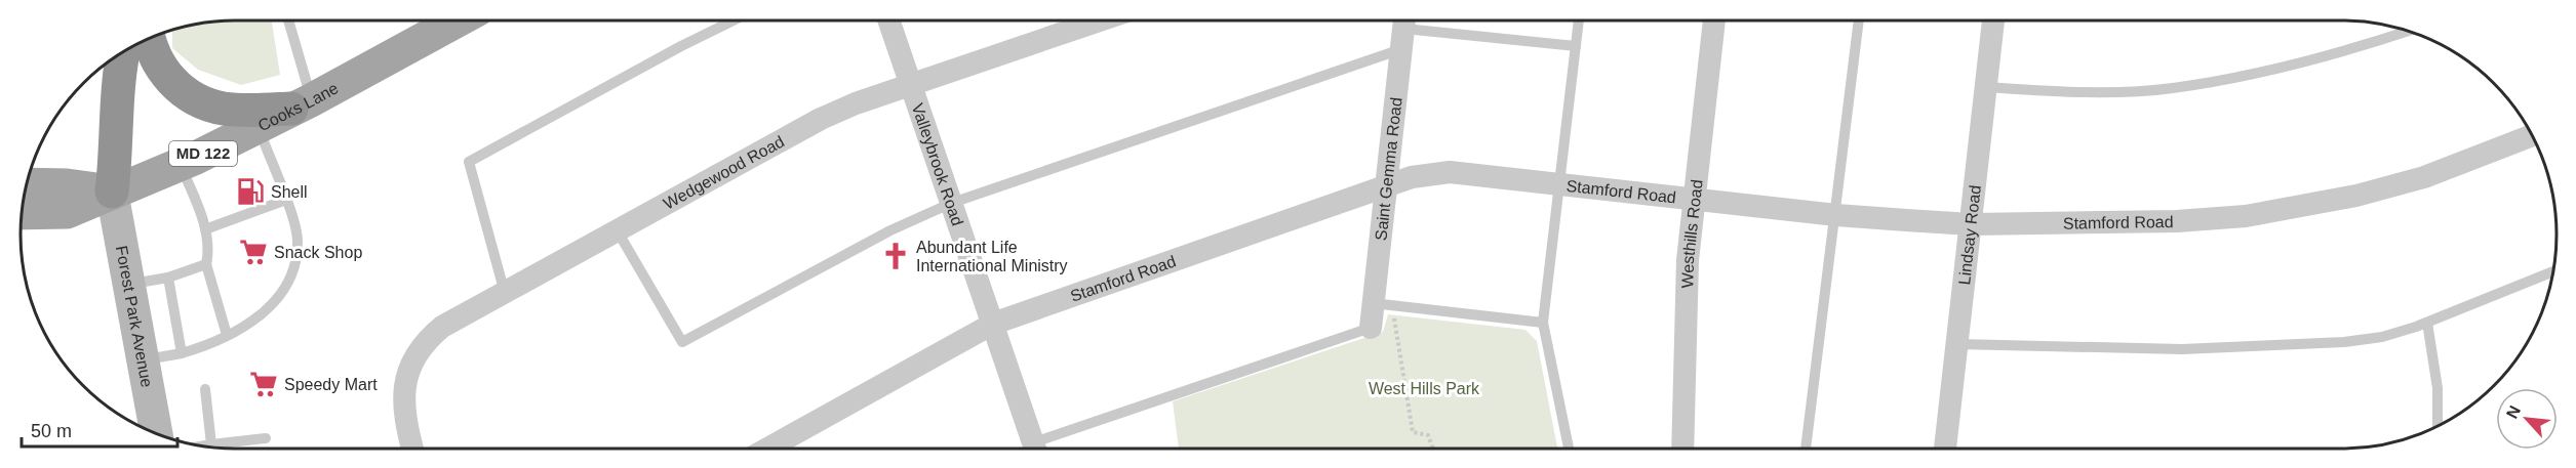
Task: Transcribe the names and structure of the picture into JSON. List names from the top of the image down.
{
  "streets": {
    "main road": ["Cooks Lane", "MD 122"],
    "street": [
      "Valleybrook Road",
      "Saint Gemma Road",
      "Wedgewood Road",
      "Stamford Road",
      "Westhills Road",
      "Lindsay Road",
      "Forest Park Avenue"
    ]
  },
  "crossings": [
    ["Cooks Lane", "MD 122"],
    ["Cooks Lane", "Forest Park Avenue"],
    ["MD 122", "Forest Park Avenue"],
    ["Valleybrook Road", "Wedgewood Road"],
    ["Valleybrook Road", "Stamford Road"],
    ["Saint Gemma Road", "Stamford Road"],
    ["Stamford Road", "Westhills Road"],
    ["Stamford Road", "Lindsay Road"]
  ],
  "parks": ["West Hills Park"],
  "places": {
    "fuel station": ["Shell"],
    "supermarket": ["Snack Shop", "Speedy Mart"],
    "church": ["Abundant Life International Ministry"]
  },
  "scale_bar": "50 m",
  "north": "top left"
}
